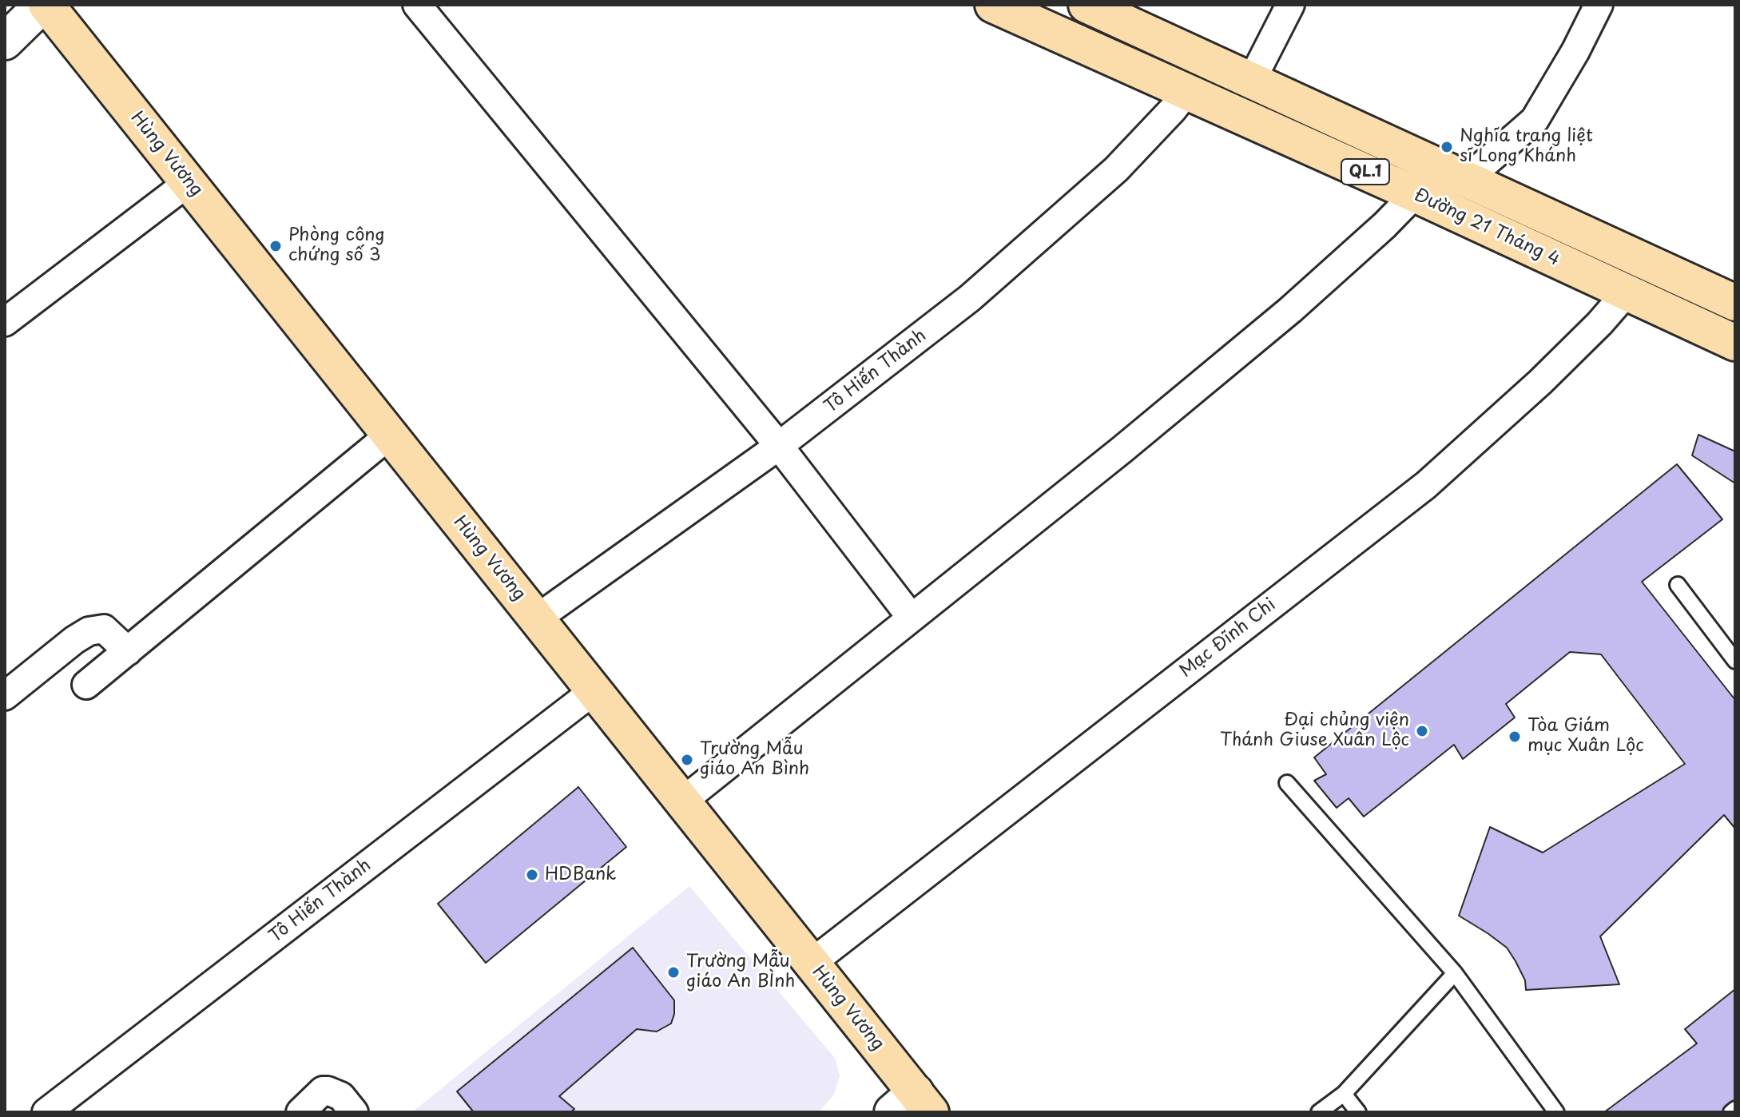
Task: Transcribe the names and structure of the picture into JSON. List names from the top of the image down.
{
  "streets": {
    "main road": ["Hùng Vương", "QL.1", "Đường 21 Tháng 4"],
    "street": ["Tô Hiến Thành", "Mạc Đĩnh Chi"]
  },
  "crossings": [
    ["Hùng Vương", "Tô Hiến Thành"],
    ["Hùng Vương", "Mạc Đĩnh Chi"],
    ["Đường 21 Tháng 4", "Tô Hiến Thành"],
    ["Đường 21 Tháng 4", "Mạc Đĩnh Chi"]
  ],
  "places": [
    "Nghĩa trang liệt sĩ Long Khánh",
    "Phòng công chứng số 3",
    "Đại chủng viện Thánh Giuse Xuân Lộc",
    "Tòa Giám mục Xuân Lộc",
    "Trường Mẫu giáo An Bình",
    "HDBank",
    "Trường Mẫu giáo An BÌnh"
  ]
}
